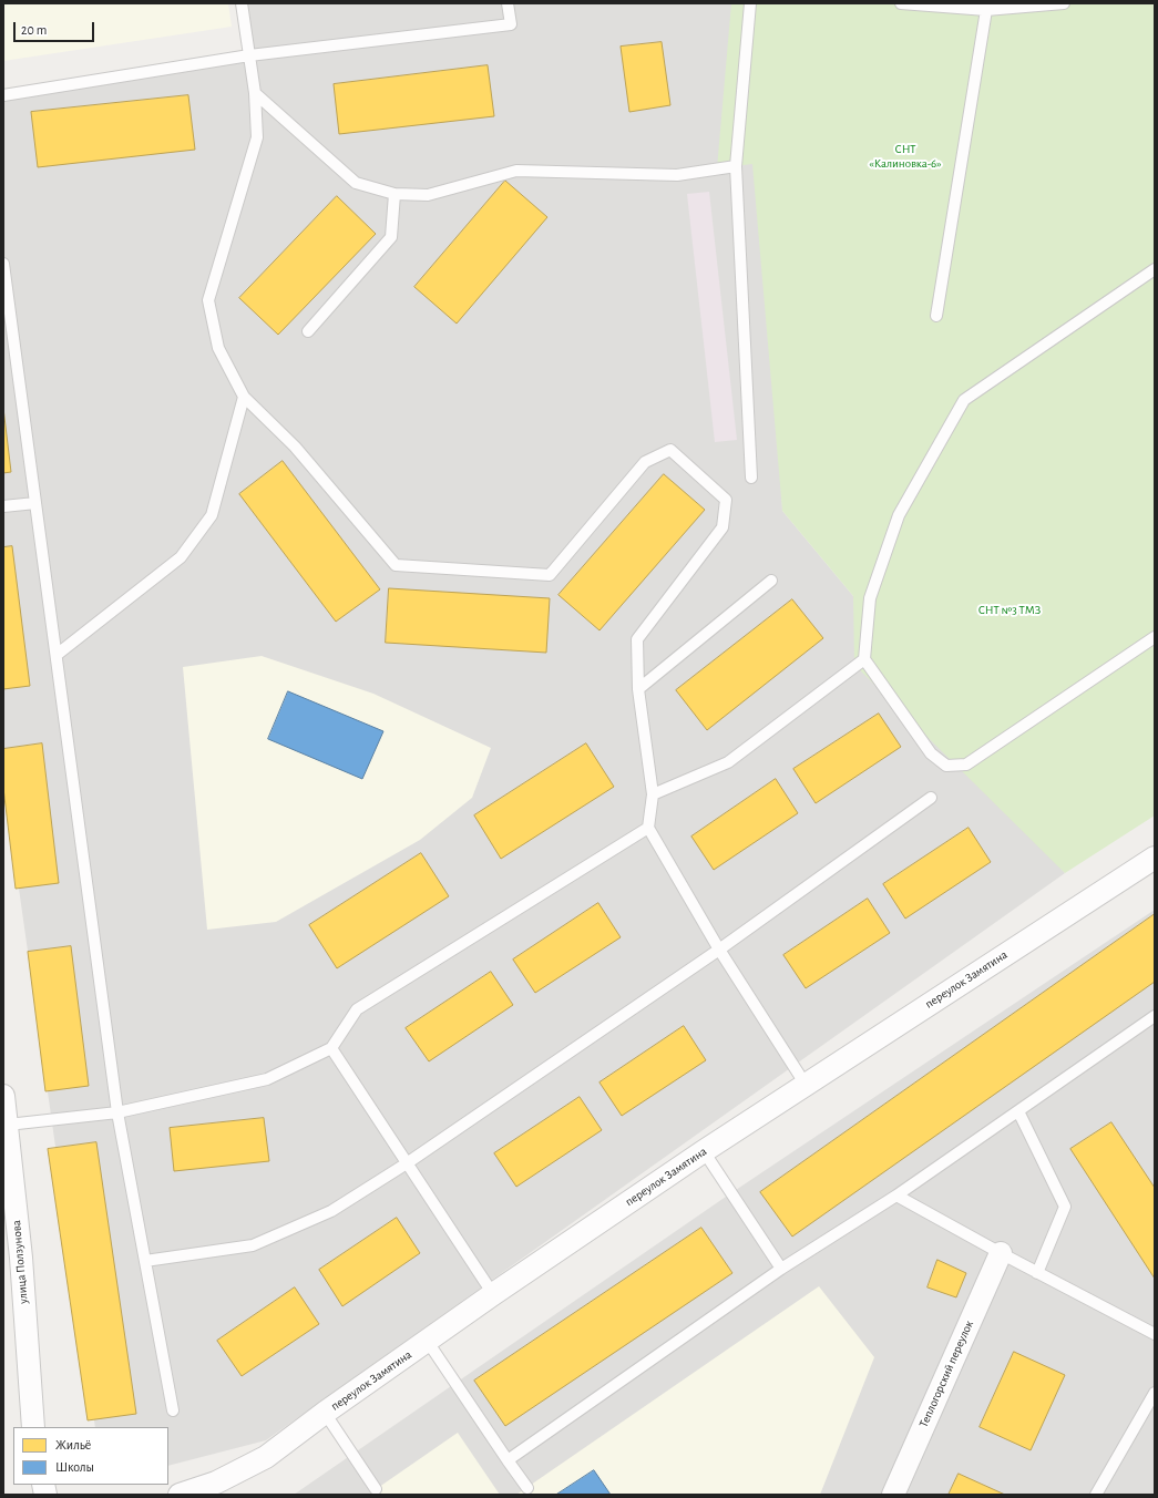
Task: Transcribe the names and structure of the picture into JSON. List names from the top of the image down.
{
  "streets": {
    "street": ["переулок Замятина", "улица Ползунова", "Теплогорский переулок"]
  },
  "parks": ["СНТ «Калиновка-6»", "СНТ №3 ТМЗ"],
  "legend": ["Жильё", "Школы"],
  "scale_bar": "20 m"
}
